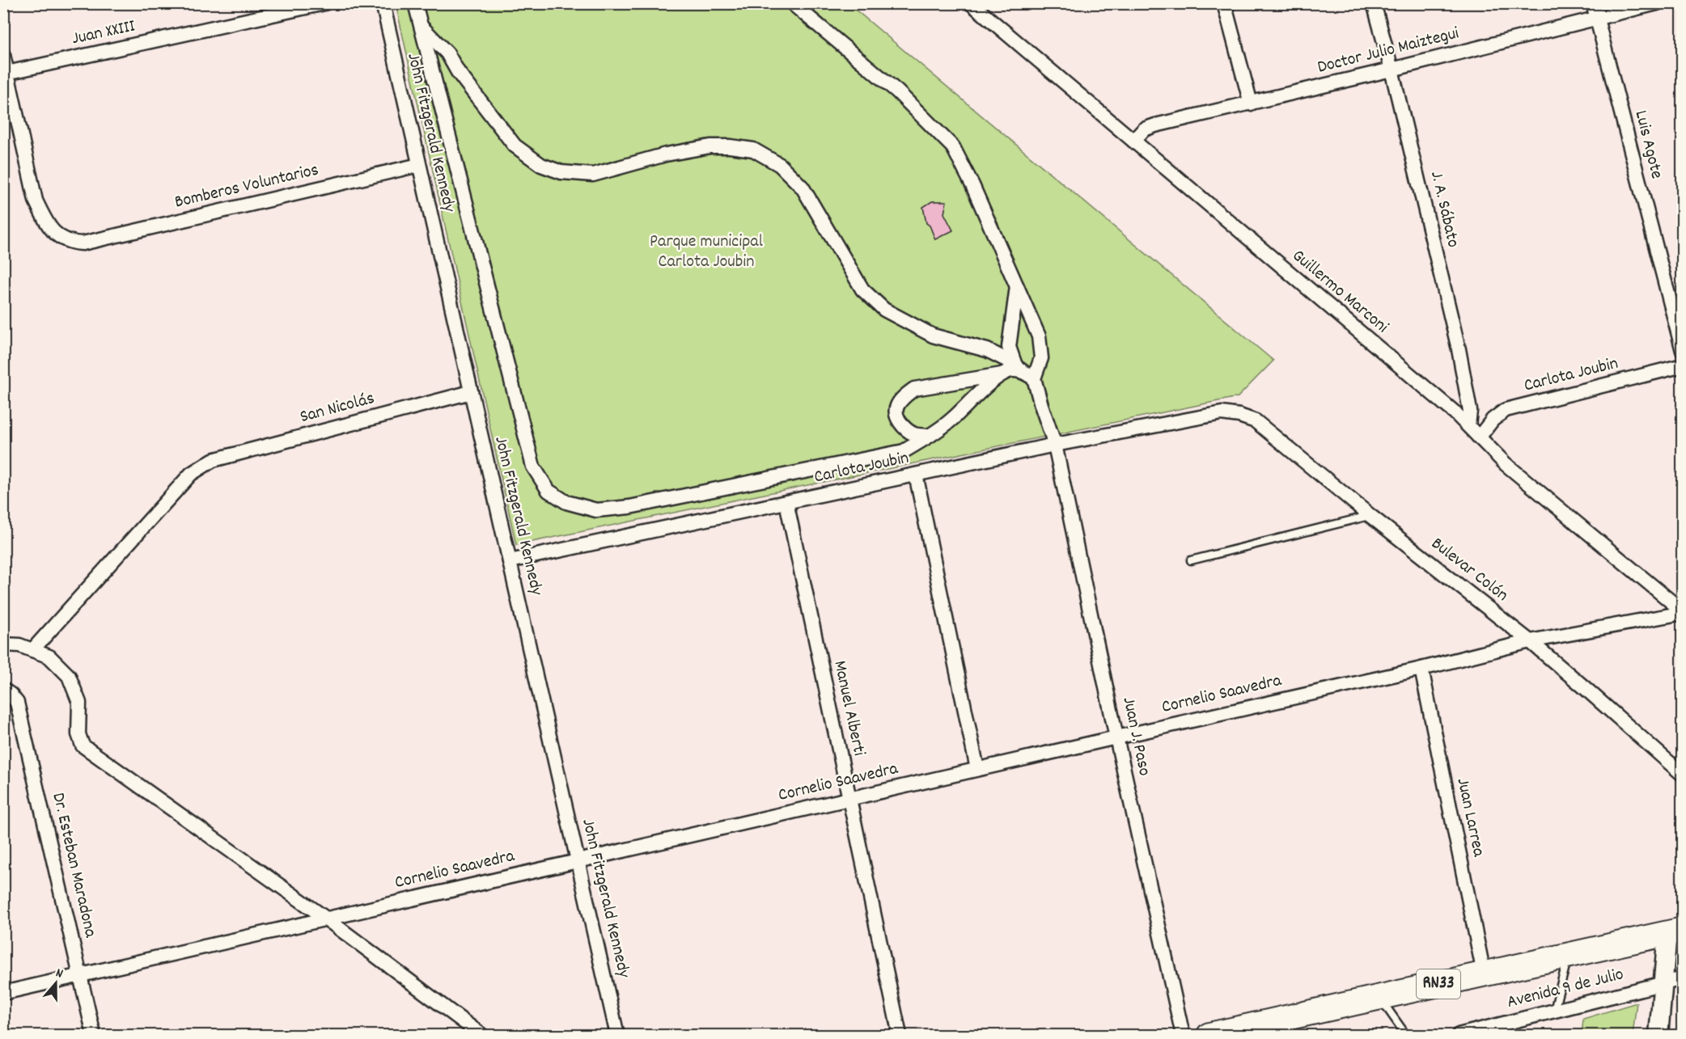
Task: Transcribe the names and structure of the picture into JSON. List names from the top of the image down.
{
  "streets": {
    "highway": ["RN33"],
    "street": [
      "Juan XXIII",
      "Doctor Julio Maiztegui",
      "John Fitzgerald Kennedy",
      "Luis Agote",
      "Bomberos Voluntarios",
      "J. A. Sábato",
      "Guillermo Marconi",
      "Carlota Joubin",
      "San Nicolás",
      "Bulevar Colón",
      "Cornelio Saavedra",
      "Manuel Alberti",
      "Juan J. Paso",
      "Juan Larrea",
      "Dr. Esteban Maradona",
      "Avenida 9 de Julio"
    ]
  },
  "crossings": [
    ["Juan XXIII", "Bomberos Voluntarios"],
    ["Doctor Julio Maiztegui", "Luis Agote"],
    ["Doctor Julio Maiztegui", "J. A. Sábato"],
    ["Doctor Julio Maiztegui", "Guillermo Marconi"],
    ["John Fitzgerald Kennedy", "Bomberos Voluntarios"],
    ["John Fitzgerald Kennedy", "Carlota Joubin"],
    ["John Fitzgerald Kennedy", "San Nicolás"],
    ["John Fitzgerald Kennedy", "Cornelio Saavedra"],
    ["J. A. Sábato", "Guillermo Marconi"],
    ["Guillermo Marconi", "Carlota Joubin"],
    ["Guillermo Marconi", "Cornelio Saavedra"],
    ["Carlota Joubin", "Bulevar Colón"],
    ["Carlota Joubin", "Manuel Alberti"],
    ["Carlota Joubin", "Juan J. Paso"],
    ["Bulevar Colón", "Cornelio Saavedra"],
    ["Cornelio Saavedra", "Manuel Alberti"],
    ["Cornelio Saavedra", "Juan J. Paso"],
    ["Cornelio Saavedra", "Juan Larrea"],
    ["Cornelio Saavedra", "Dr. Esteban Maradona"],
    ["Juan Larrea", "RN33"]
  ],
  "parks": ["Parque municipal Carlota Joubin"],
  "north": "top"
}
